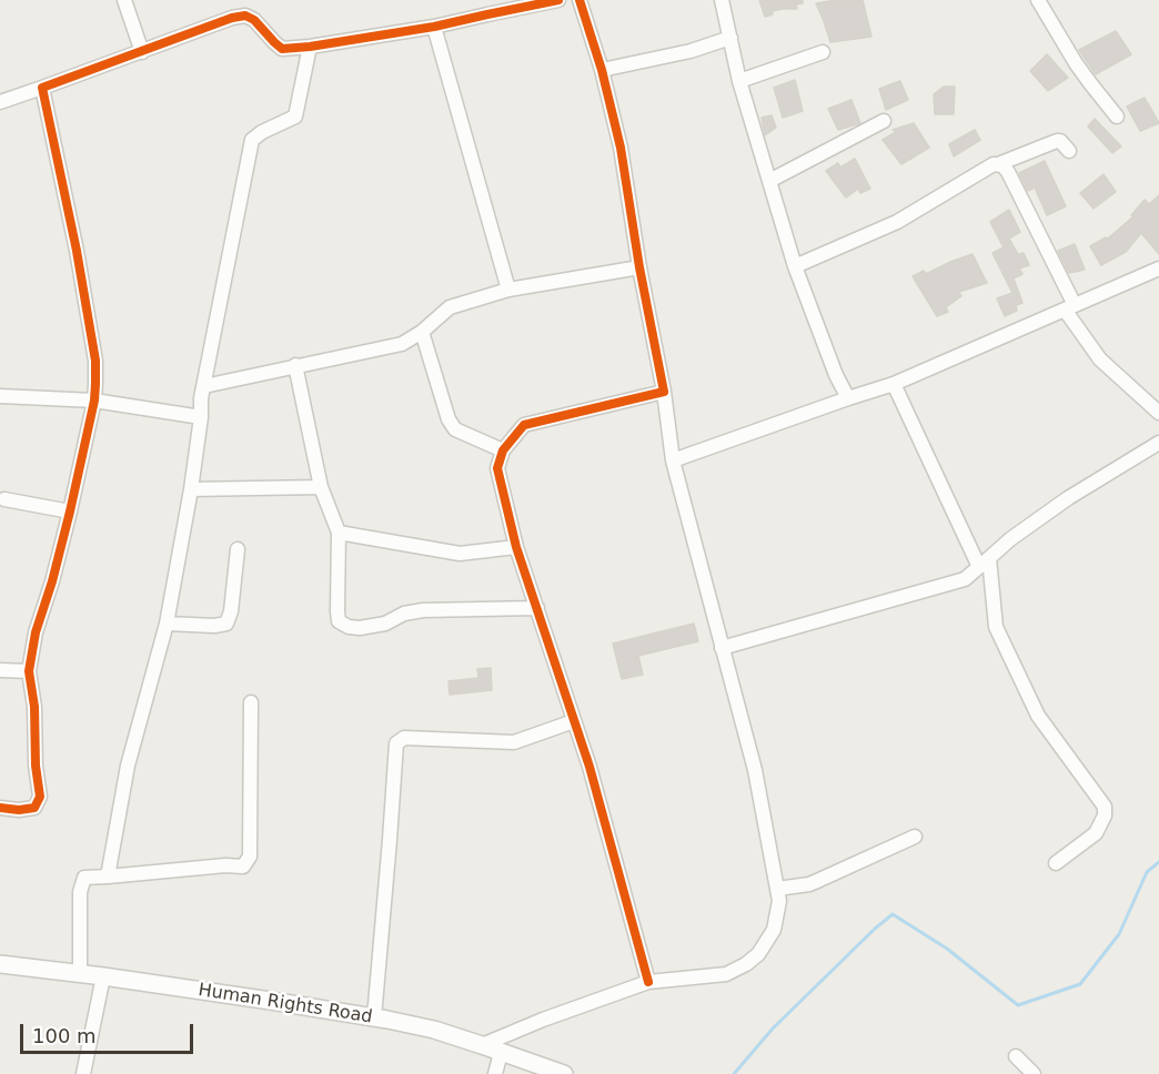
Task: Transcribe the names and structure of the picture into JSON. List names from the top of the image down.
{
  "streets": {
    "street": ["Human Rights Road"]
  },
  "scale_bar": "100 m"
}
